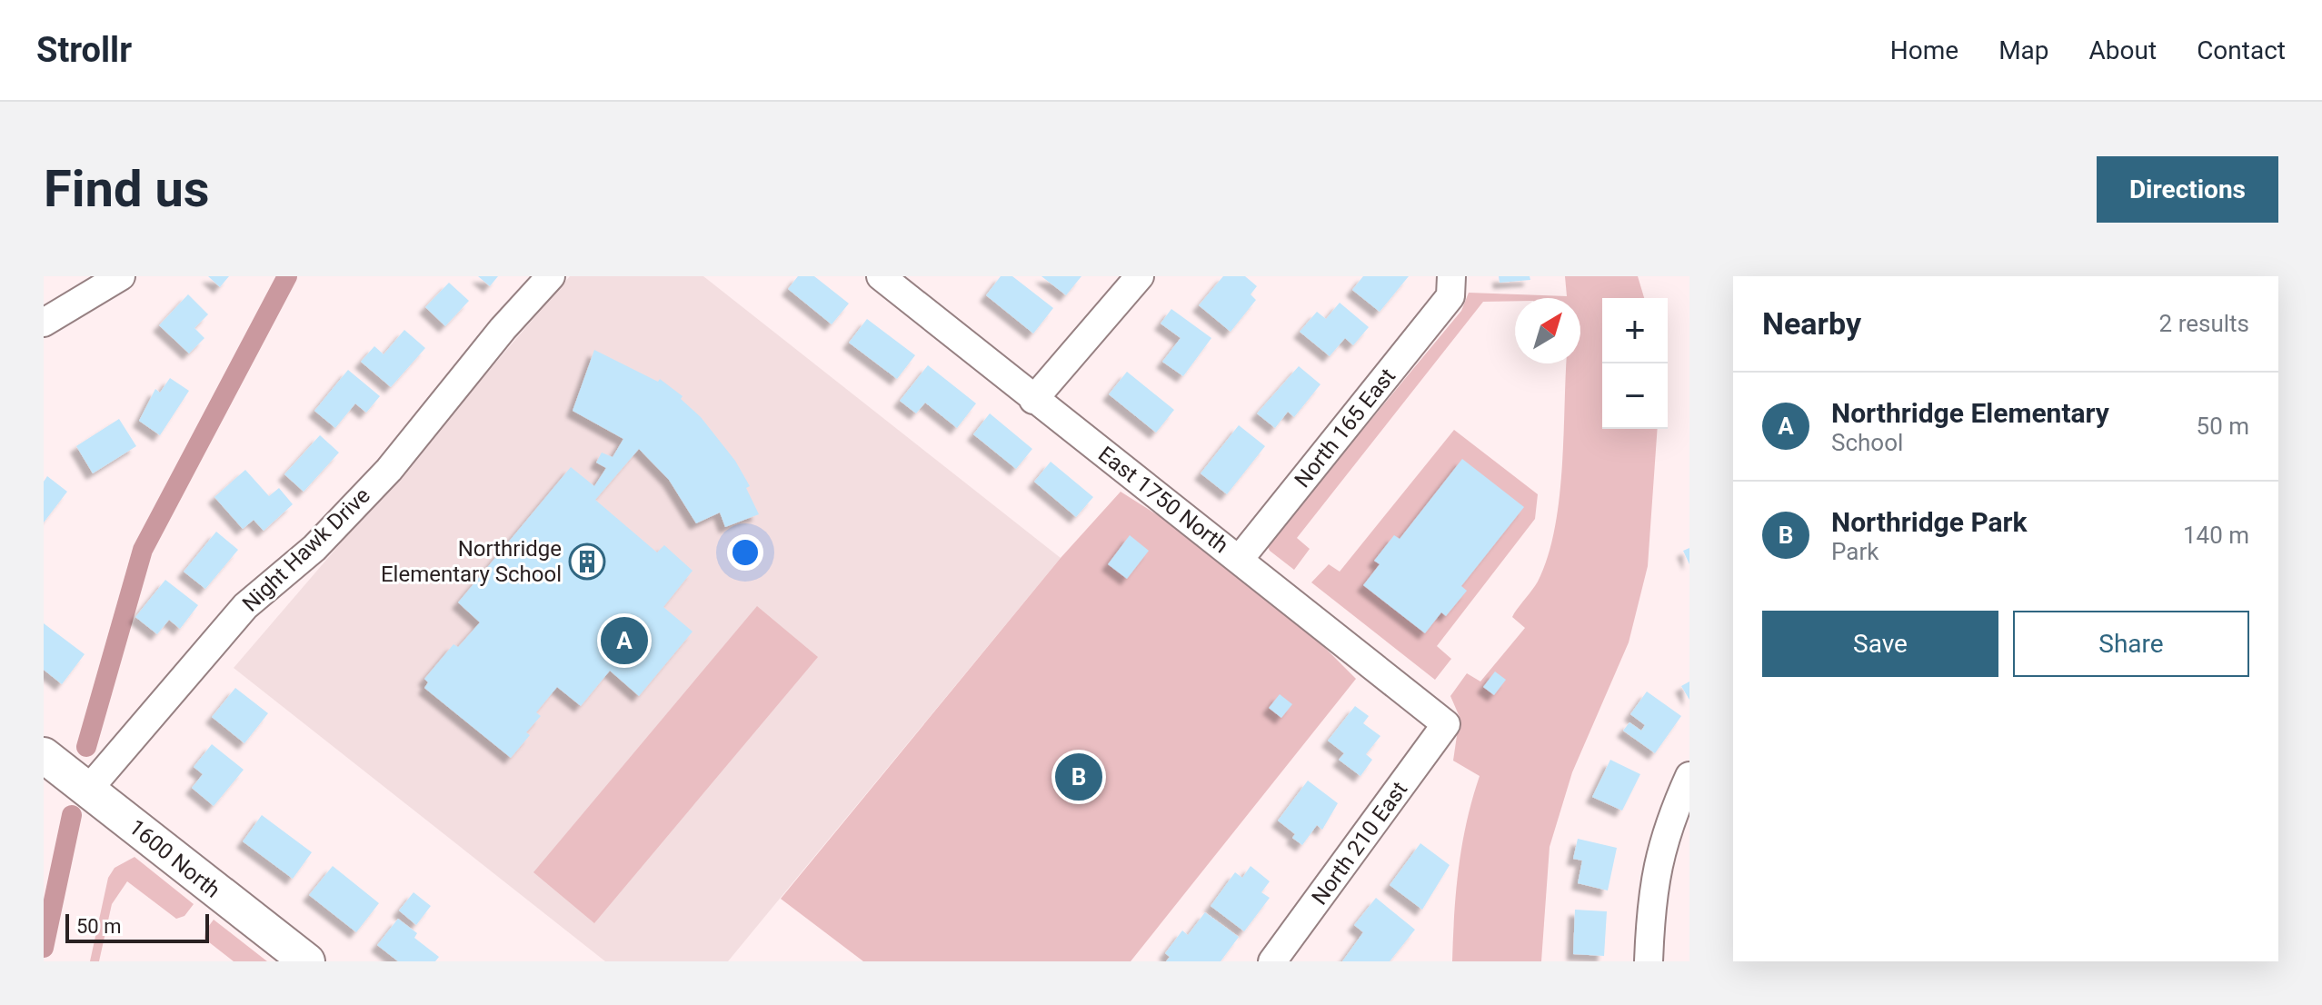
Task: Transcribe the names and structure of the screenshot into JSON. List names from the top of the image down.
{
  "streets": {
    "main road": ["1600 North"],
    "street": [
      "North 165 East",
      "East 1750 North",
      "Night Hawk Drive",
      "North 210 East"
    ]
  },
  "crossings": [
    ["North 165 East", "East 1750 North"],
    ["East 1750 North", "North 210 East"],
    ["Night Hawk Drive", "1600 North"]
  ],
  "places": {
    "building": ["Northridge Elementary School"]
  },
  "scale_bar": "50 m",
  "north": "top right",
  "page": {
    "header": "Strollr",
    "nav": [
      "Home",
      "Map",
      "About",
      "Contact"
    ],
    "buttons": [
      "Directions",
      ["Save", "Share"]
    ],
    "title": "Find us",
    "heading": ["Nearby", "2 results"],
    "map_buttons": ["+", "−"],
    "list": [
      {
        "mark": "A",
        "name": "Northridge Elementary",
        "note": "School",
        "value": "50 m"
      },
      {
        "mark": "B",
        "name": "Northridge Park",
        "note": "Park",
        "value": "140 m"
      }
    ],
    "pins": ["A", "B"],
    "scale": "50 m"
  }
}
